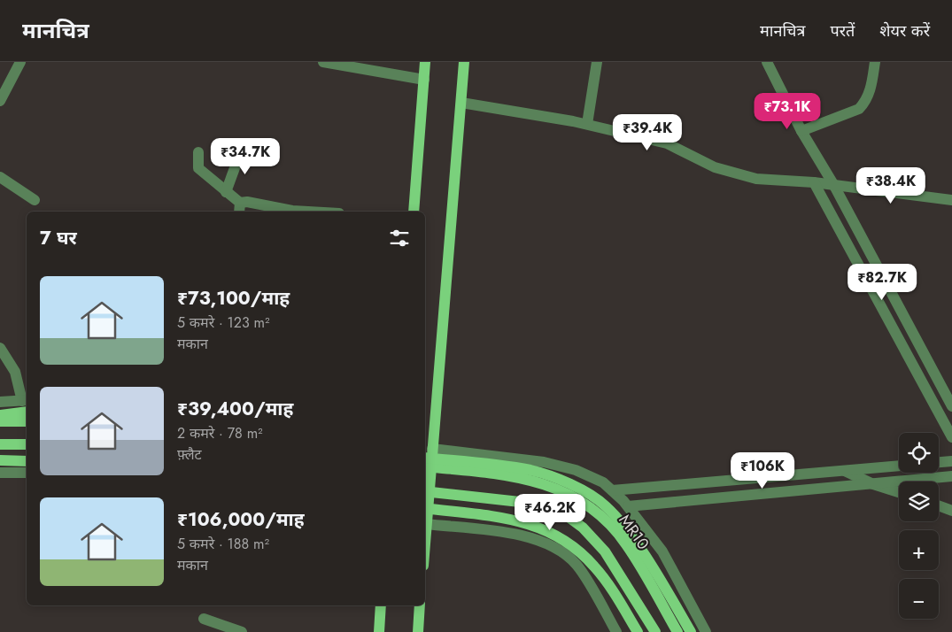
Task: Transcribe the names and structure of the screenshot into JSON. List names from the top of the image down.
{
  "streets": {
    "main road": ["MR10"]
  },
  "page": {
    "header": "मानचित्र",
    "nav": ["मानचित्र", "परतें", "शेयर करें"],
    "price": [
      "₹73.1K",
      "₹39.4K",
      "₹34.7K",
      "₹38.4K",
      "₹82.7K",
      "₹106K",
      "₹46.2K"
    ],
    "heading": "7 घर",
    "list": [
      {
        "name": "₹73,100/माह",
        "note": "5 कमरे · 123 m² · मकान"
      },
      {
        "name": "₹39,400/माह",
        "note": "2 कमरे · 78 m² · फ़्लैट"
      },
      {
        "name": "₹106,000/माह",
        "note": "5 कमरे · 188 m² · मकान"
      }
    ],
    "map_buttons": ["+", "−"]
  }
}
